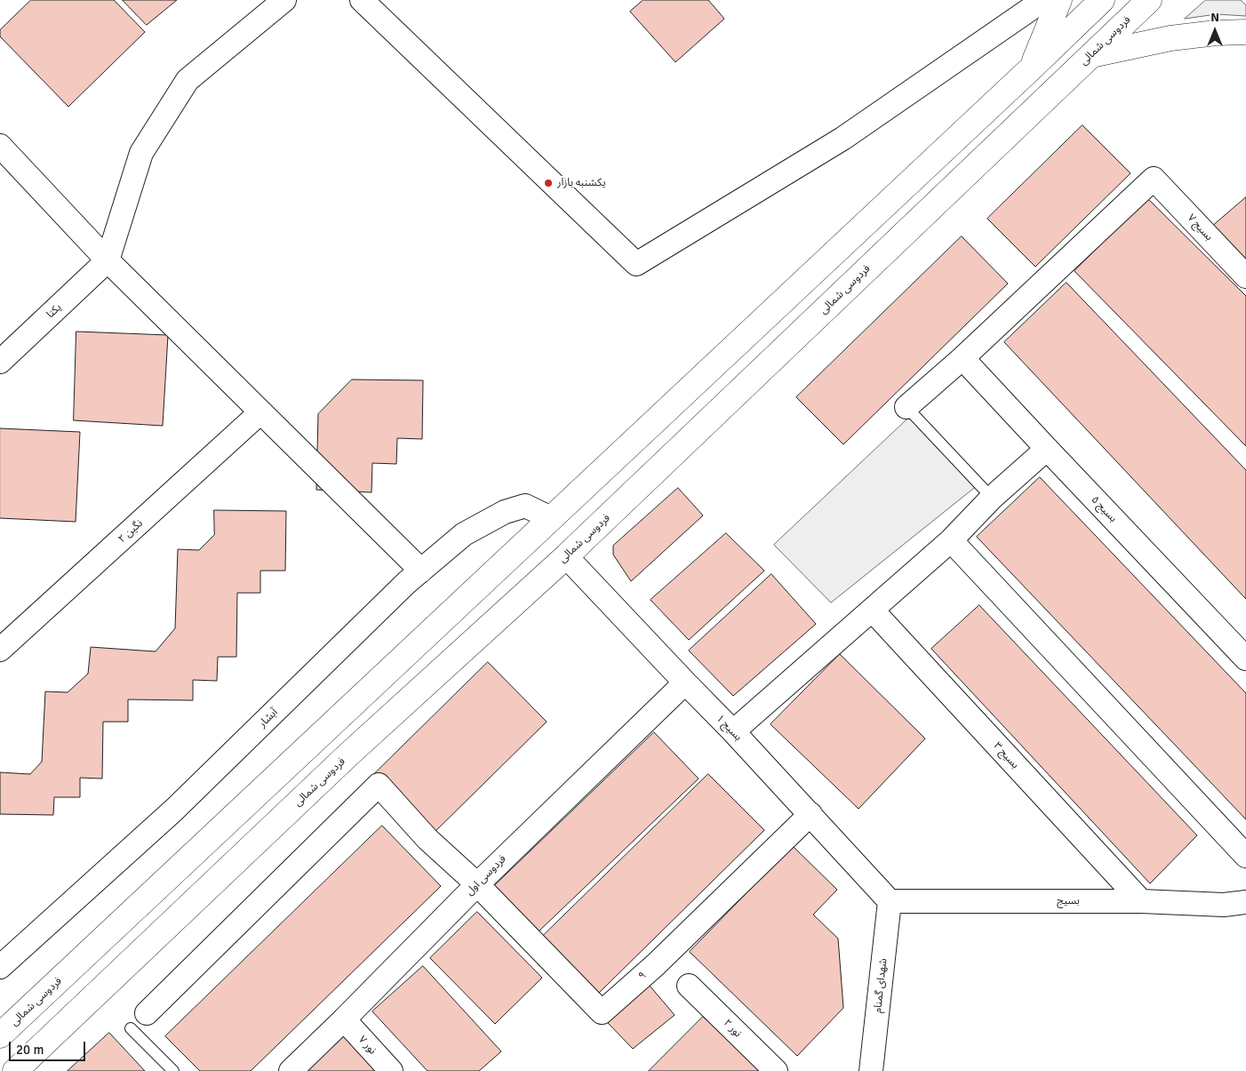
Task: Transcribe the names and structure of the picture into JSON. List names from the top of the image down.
{
  "streets": {
    "main road": ["فردوسی شمالی"],
    "street": [
      "بسیج ۷",
      "یکتا",
      "بسیج ۵",
      "نگین ۲",
      "آبشار",
      "بسیج ۱",
      "بسیج ۳",
      "فردوسی اول",
      "بسیج",
      "۹",
      "شهدای گمنام",
      "نور ۲",
      "نور ۷"
    ]
  },
  "crossings": [
    ["فردوسی شمالی", "آبشار"],
    ["فردوسی شمالی", "بسیج ۱"],
    ["بسیج ۷", "بسیج ۵"],
    ["بسیج ۱", "فردوسی اول"],
    ["بسیج ۱", "بسیج"],
    ["بسیج ۱", "۹"],
    ["بسیج ۱", "شهدای گمنام"],
    ["بسیج ۳", "بسیج"],
    ["فردوسی اول", "۹"],
    ["فردوسی اول", "نور ۷"],
    ["بسیج", "شهدای گمنام"]
  ],
  "places": ["یکشنبه بازار"],
  "scale_bar": "20 m",
  "north": "top"
}
